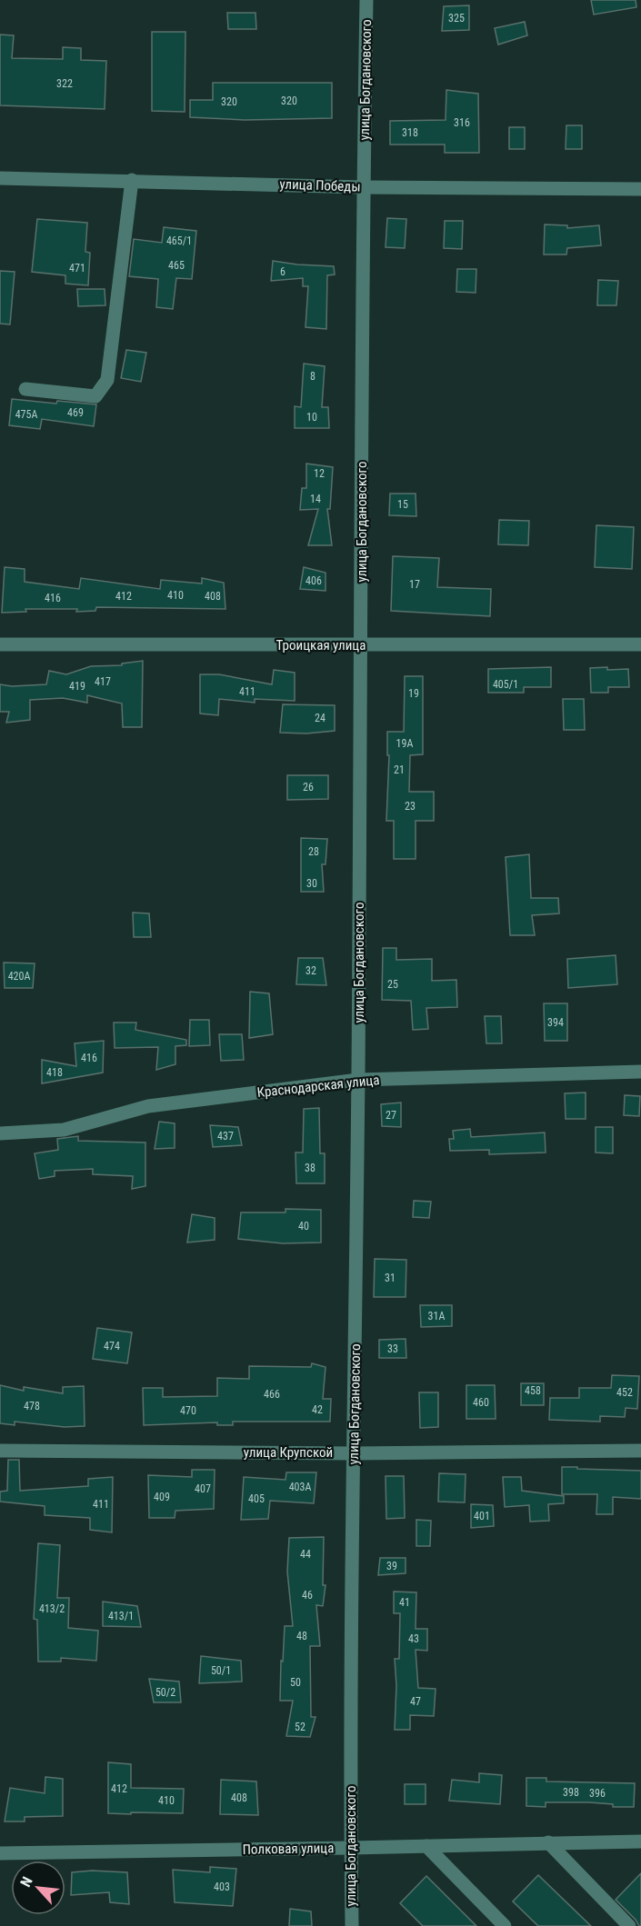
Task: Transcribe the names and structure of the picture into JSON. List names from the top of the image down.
{
  "streets": {
    "street": [
      "улица Богдановского",
      "улица Победы",
      "Троицкая улица",
      "Краснодарская улица",
      "улица Крупской",
      "Полковая улица"
    ]
  },
  "crossings": [
    ["улица Богдановского", "улица Победы"],
    ["улица Богдановского", "Троицкая улица"],
    ["улица Богдановского", "Краснодарская улица"],
    ["улица Богдановского", "улица Крупской"],
    ["улица Богдановского", "Полковая улица"]
  ],
  "house_numbers": [
    "325",
    "322",
    "320",
    "320",
    "316",
    "318",
    "465/1",
    "465",
    "471",
    "6",
    "8",
    "469",
    "475А",
    "10",
    "12",
    "14",
    "15",
    "406",
    "17",
    "410",
    "412",
    "408",
    "416",
    "417",
    "405/1",
    "419",
    "411",
    "19",
    "24",
    "19А",
    "21",
    "26",
    "23",
    "28",
    "30",
    "32",
    "420А",
    "25",
    "394",
    "416",
    "418",
    "27",
    "437",
    "38",
    "40",
    "31",
    "31А",
    "474",
    "33",
    "458",
    "452",
    "466",
    "460",
    "478",
    "42",
    "470",
    "403А",
    "407",
    "409",
    "405",
    "411",
    "401",
    "44",
    "39",
    "46",
    "41",
    "413/2",
    "413/1",
    "48",
    "43",
    "50/1",
    "50",
    "50/2",
    "47",
    "52",
    "412",
    "398",
    "396",
    "408",
    "410",
    "403"
  ],
  "north": "top left"
}
